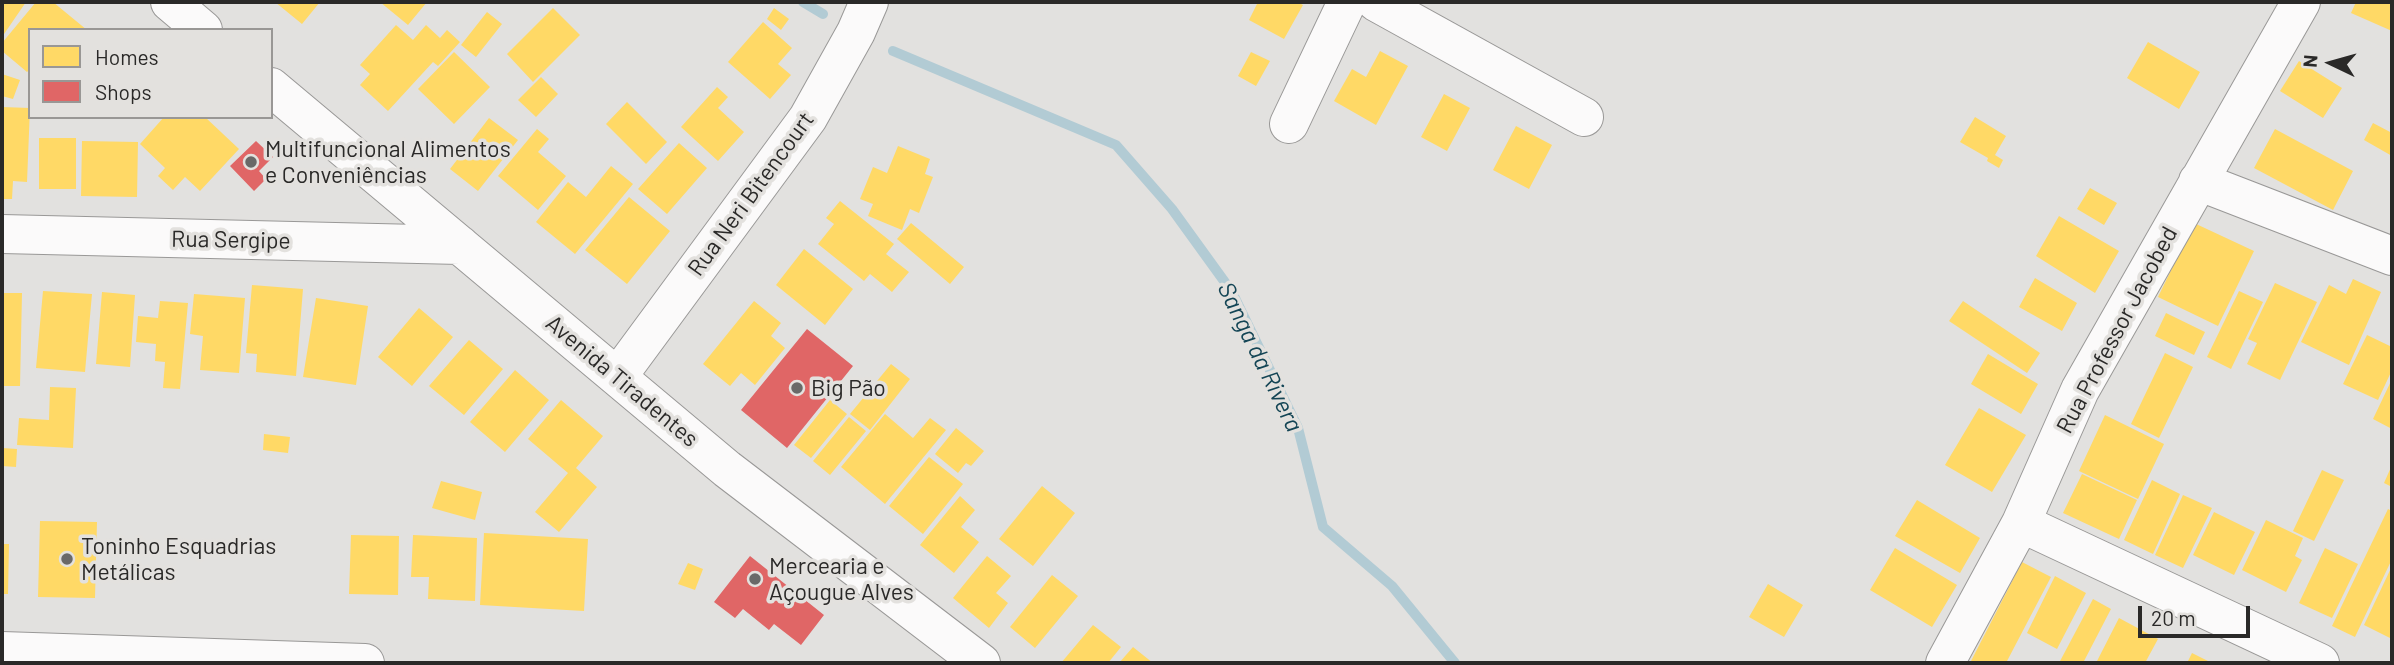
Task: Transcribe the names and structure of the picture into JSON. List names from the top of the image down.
{
  "streets": {
    "street": [
      "Rua Neri Bitencourt",
      "Rua Sergipe",
      "Rua Professor Jacobed",
      "Avenida Tiradentes"
    ]
  },
  "crossings": [
    ["Rua Neri Bitencourt", "Avenida Tiradentes"],
    ["Rua Sergipe", "Avenida Tiradentes"]
  ],
  "water": ["Sanga da Rivera"],
  "places": [
    "Multifuncional Alimentos e Conveniências",
    "Big Pão",
    "Toninho Esquadrias Metálicas",
    "Mercearia e Açougue Alves"
  ],
  "legend": ["Homes", "Shops"],
  "scale_bar": "20 m",
  "north": "left"
}
